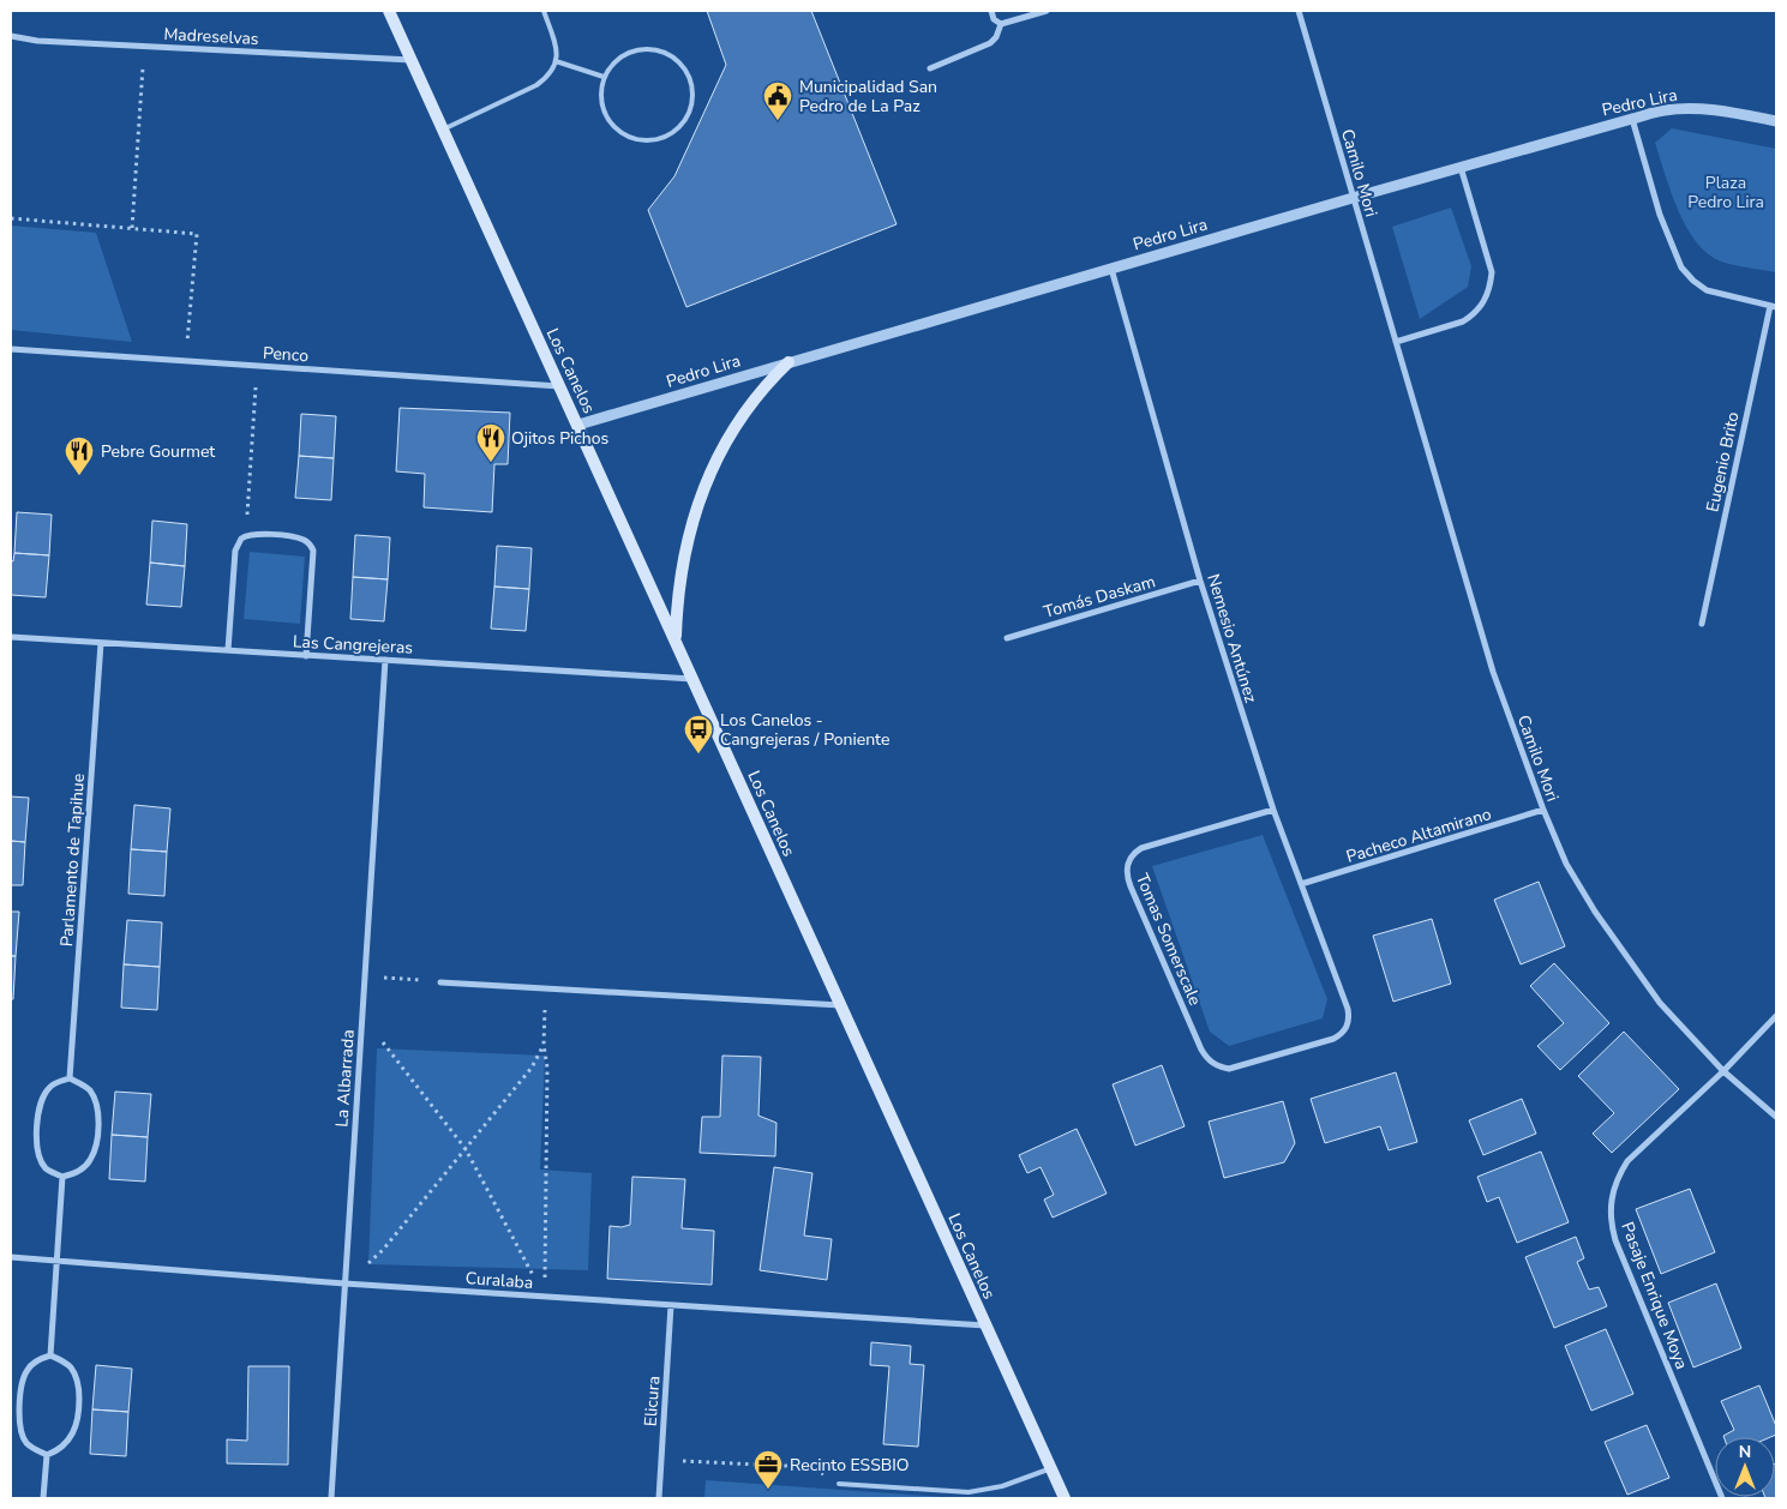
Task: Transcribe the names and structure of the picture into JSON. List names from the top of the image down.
{
  "streets": {
    "main road": ["Los Canelos"],
    "street": [
      "Madreselvas",
      "Pedro Lira",
      "Camilo Mori",
      "Penco",
      "Eugenio Brito",
      "Tomás Daskam",
      "Nemesio Antúnez",
      "Las Cangrejeras",
      "Pacheco Altamirano",
      "Parlamento de Tapihue",
      "Tomas Somerscale",
      "La Albarrada",
      "Curalaba",
      "Pasaje Enrique Moya",
      "Elicura"
    ]
  },
  "crossings": [
    ["Madreselvas", "Los Canelos"],
    ["Pedro Lira", "Camilo Mori"],
    ["Pedro Lira", "Los Canelos"],
    ["Pedro Lira", "Nemesio Antúnez"],
    ["Camilo Mori", "Pacheco Altamirano"],
    ["Camilo Mori", "Pasaje Enrique Moya"],
    ["Penco", "Los Canelos"],
    ["Los Canelos", "Las Cangrejeras"],
    ["Los Canelos", "Curalaba"],
    ["Tomás Daskam", "Nemesio Antúnez"],
    ["Nemesio Antúnez", "Pacheco Altamirano"],
    ["Nemesio Antúnez", "Tomas Somerscale"],
    ["Las Cangrejeras", "Parlamento de Tapihue"],
    ["Las Cangrejeras", "La Albarrada"],
    ["La Albarrada", "Curalaba"],
    ["Curalaba", "Elicura"]
  ],
  "parks": ["Plaza Pedro Lira"],
  "places": {
    "public building": ["Municipalidad San Pedro de La Paz"],
    "restaurant": ["Ojitos Pichos", "Pebre Gourmet"],
    "bus stop": ["Los Canelos - Cangrejeras / Poniente"],
    "office": ["Recinto ESSBIO"]
  },
  "north": "top"
}
